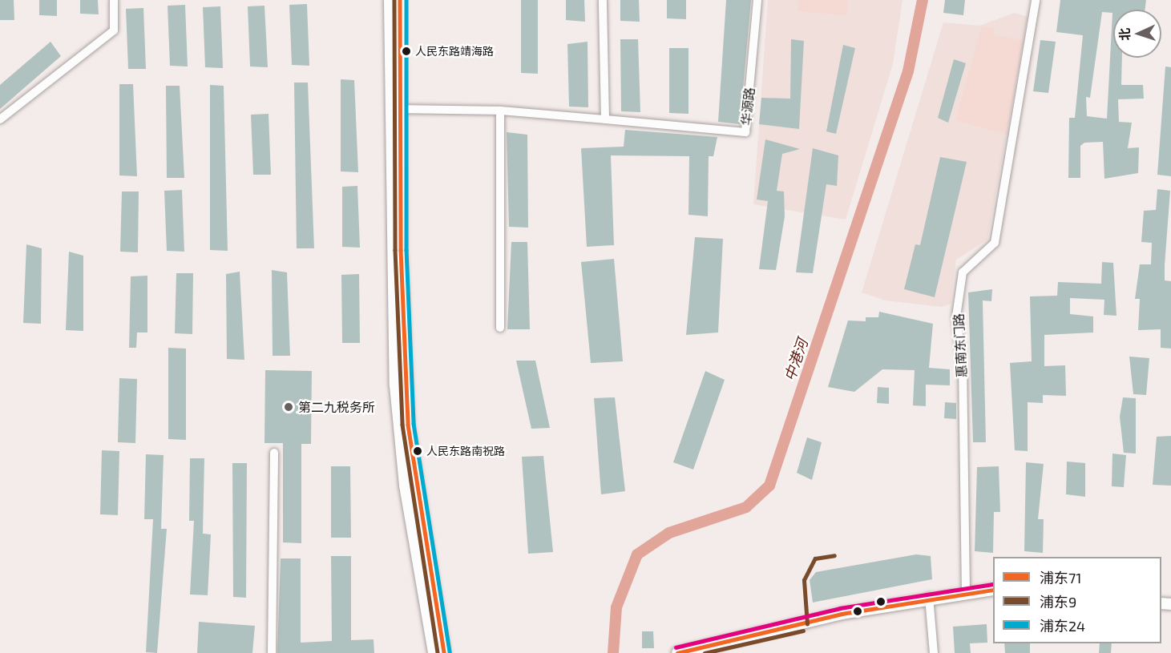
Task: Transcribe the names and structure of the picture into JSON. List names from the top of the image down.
{
  "streets": {
    "street": ["华源路", "惠南东门路"]
  },
  "water": ["中港河"],
  "places": ["人民东路靖海路", "第二九税务所", "人民东路南祝路"],
  "lines": ["transit line 浦东71", "transit line 浦东9", "transit line 浦东24"],
  "legend": ["浦东71", "浦东9", "浦东24"],
  "north": "left"
}
